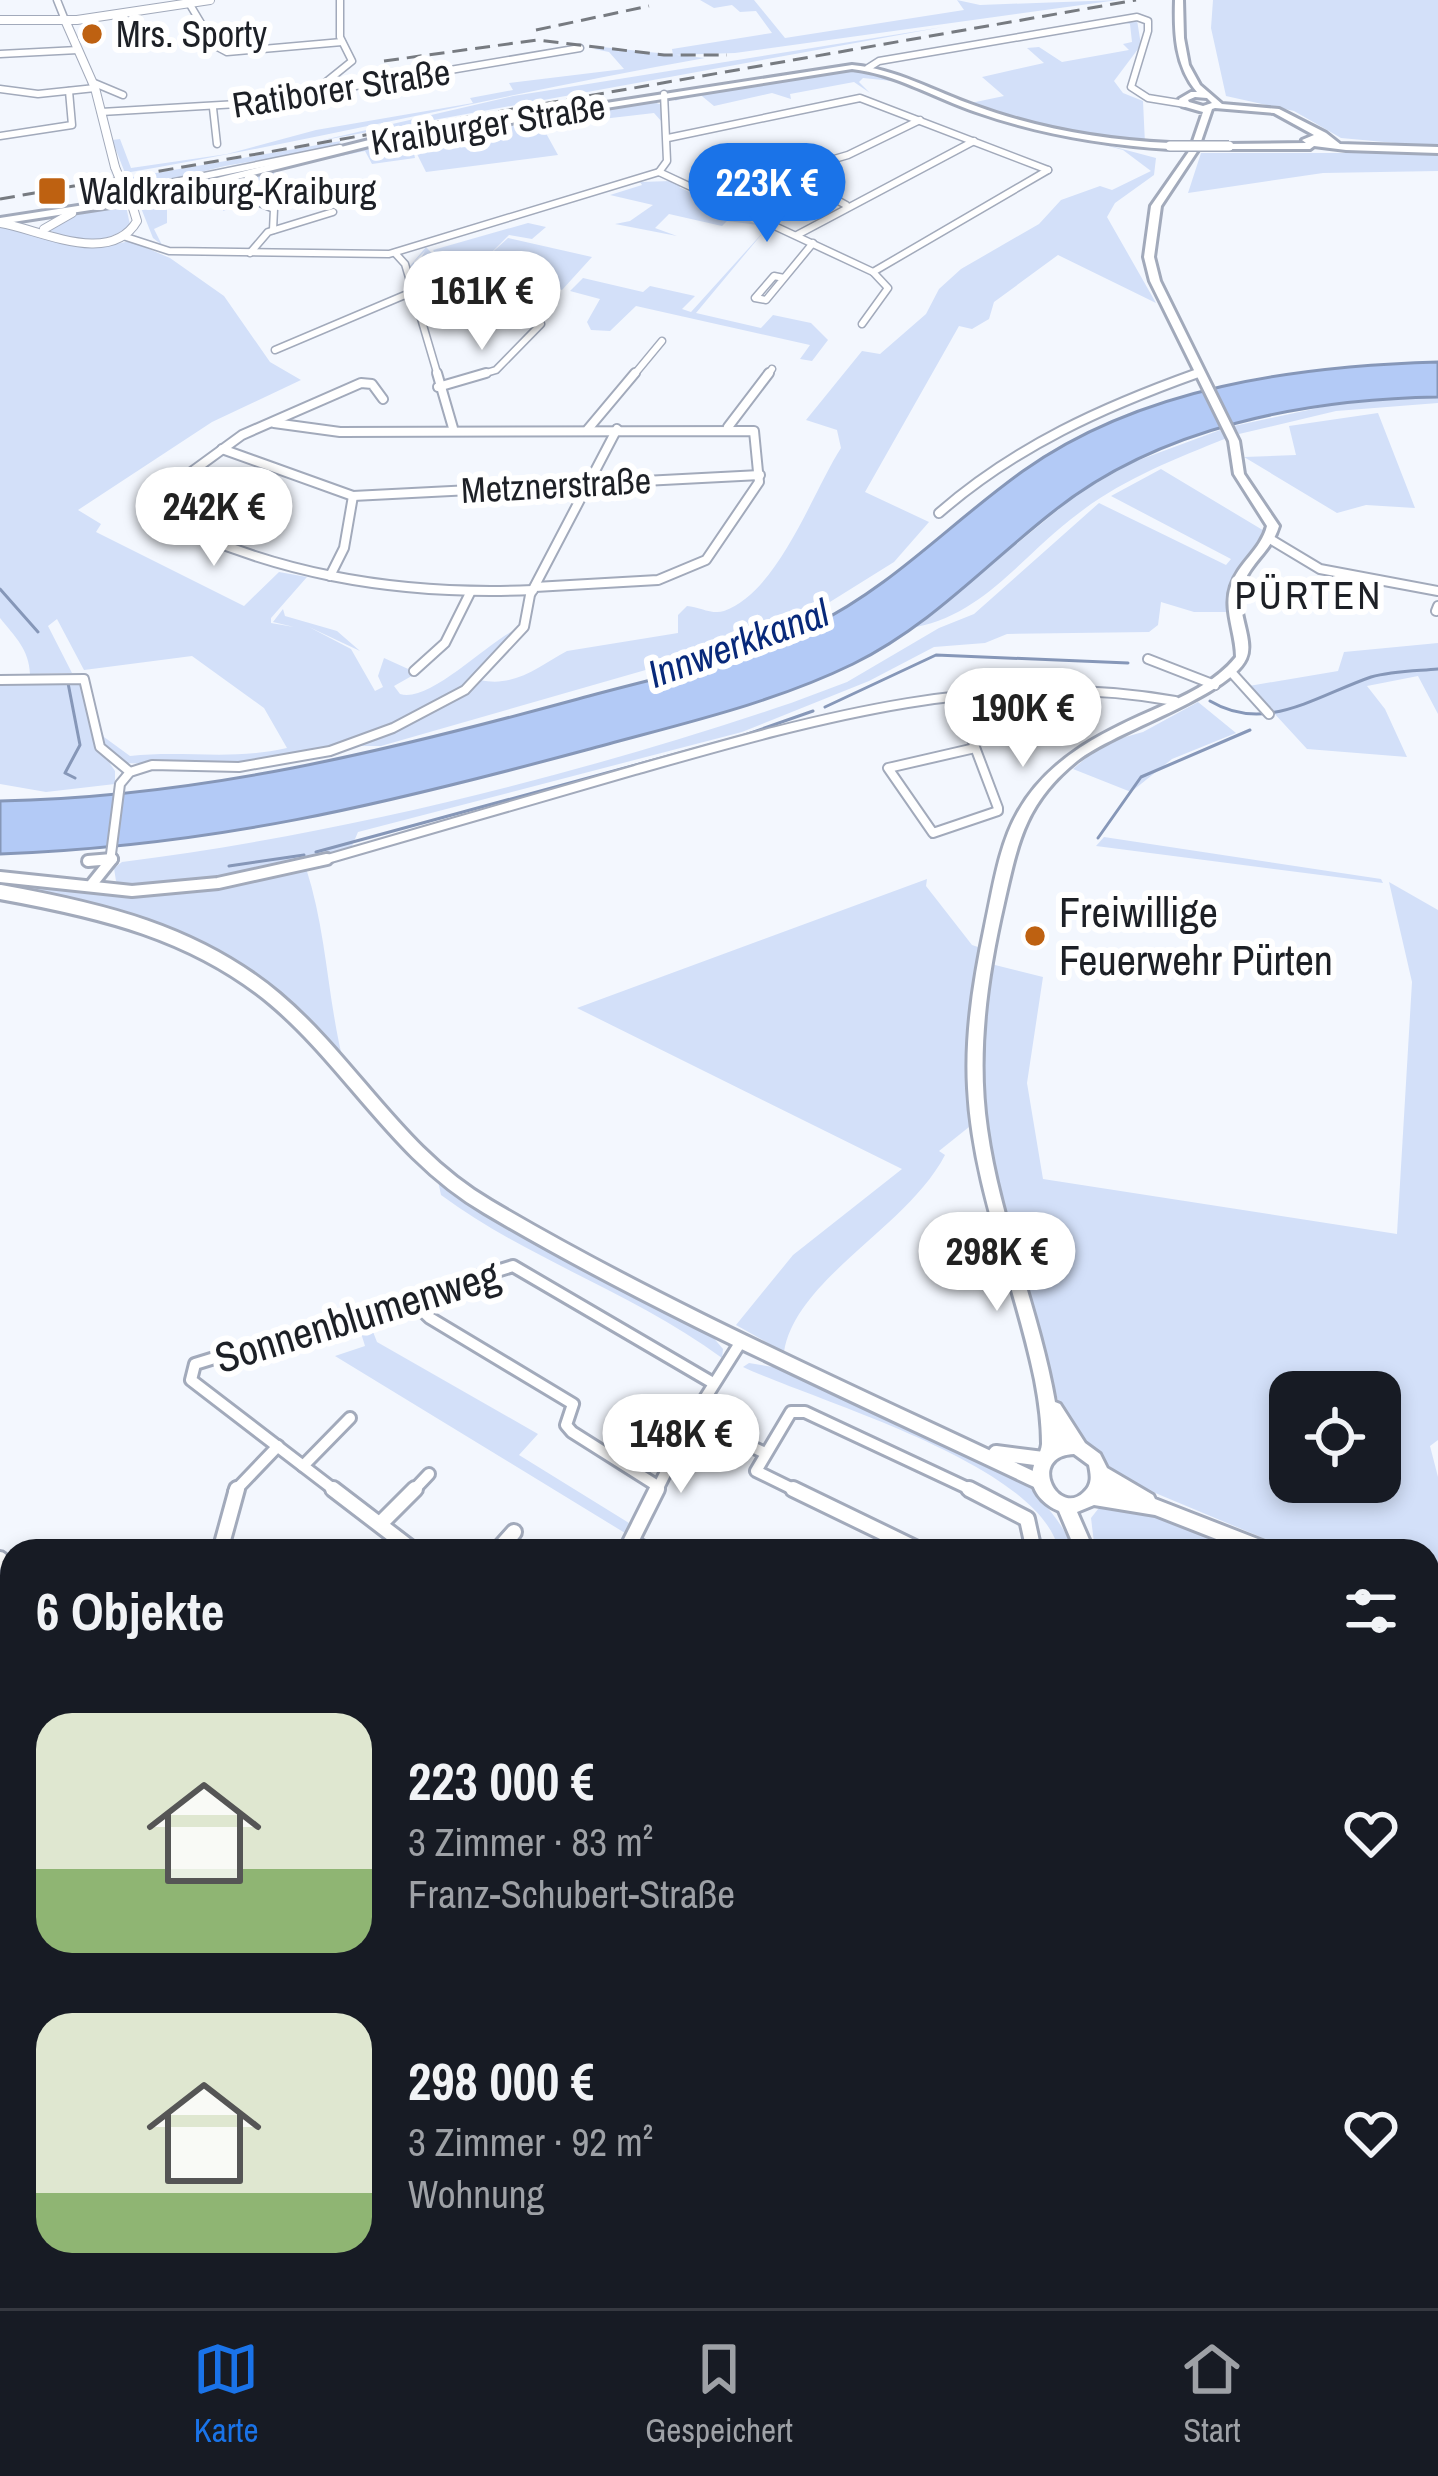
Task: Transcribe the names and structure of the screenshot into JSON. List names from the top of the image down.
{
  "streets": {
    "main road": ["Kraiburger Straße"],
    "street": ["Ratiborer Straße", "Metznerstraße", "Sonnenblumenweg"]
  },
  "districts": ["PÜRTEN"],
  "water": ["Innwerkkanal"],
  "places": {
    "other": ["Mrs. Sporty", "Freiwillige Feuerwehr Pürten"],
    "transit": ["Waldkraiburg-Kraiburg"]
  },
  "page": {
    "price": [
      "223K €",
      "161K €",
      "242K €",
      "190K €",
      "298K €",
      "148K €"
    ],
    "heading": "6 Objekte",
    "list": [
      {
        "name": "223 000 €",
        "note": "3 Zimmer · 83 m² · Franz-Schubert-Straße"
      },
      {
        "name": "298 000 €",
        "note": "3 Zimmer · 92 m² · Wohnung"
      }
    ],
    "tabs": ["Karte", "Gespeichert", "Start"]
  }
}
